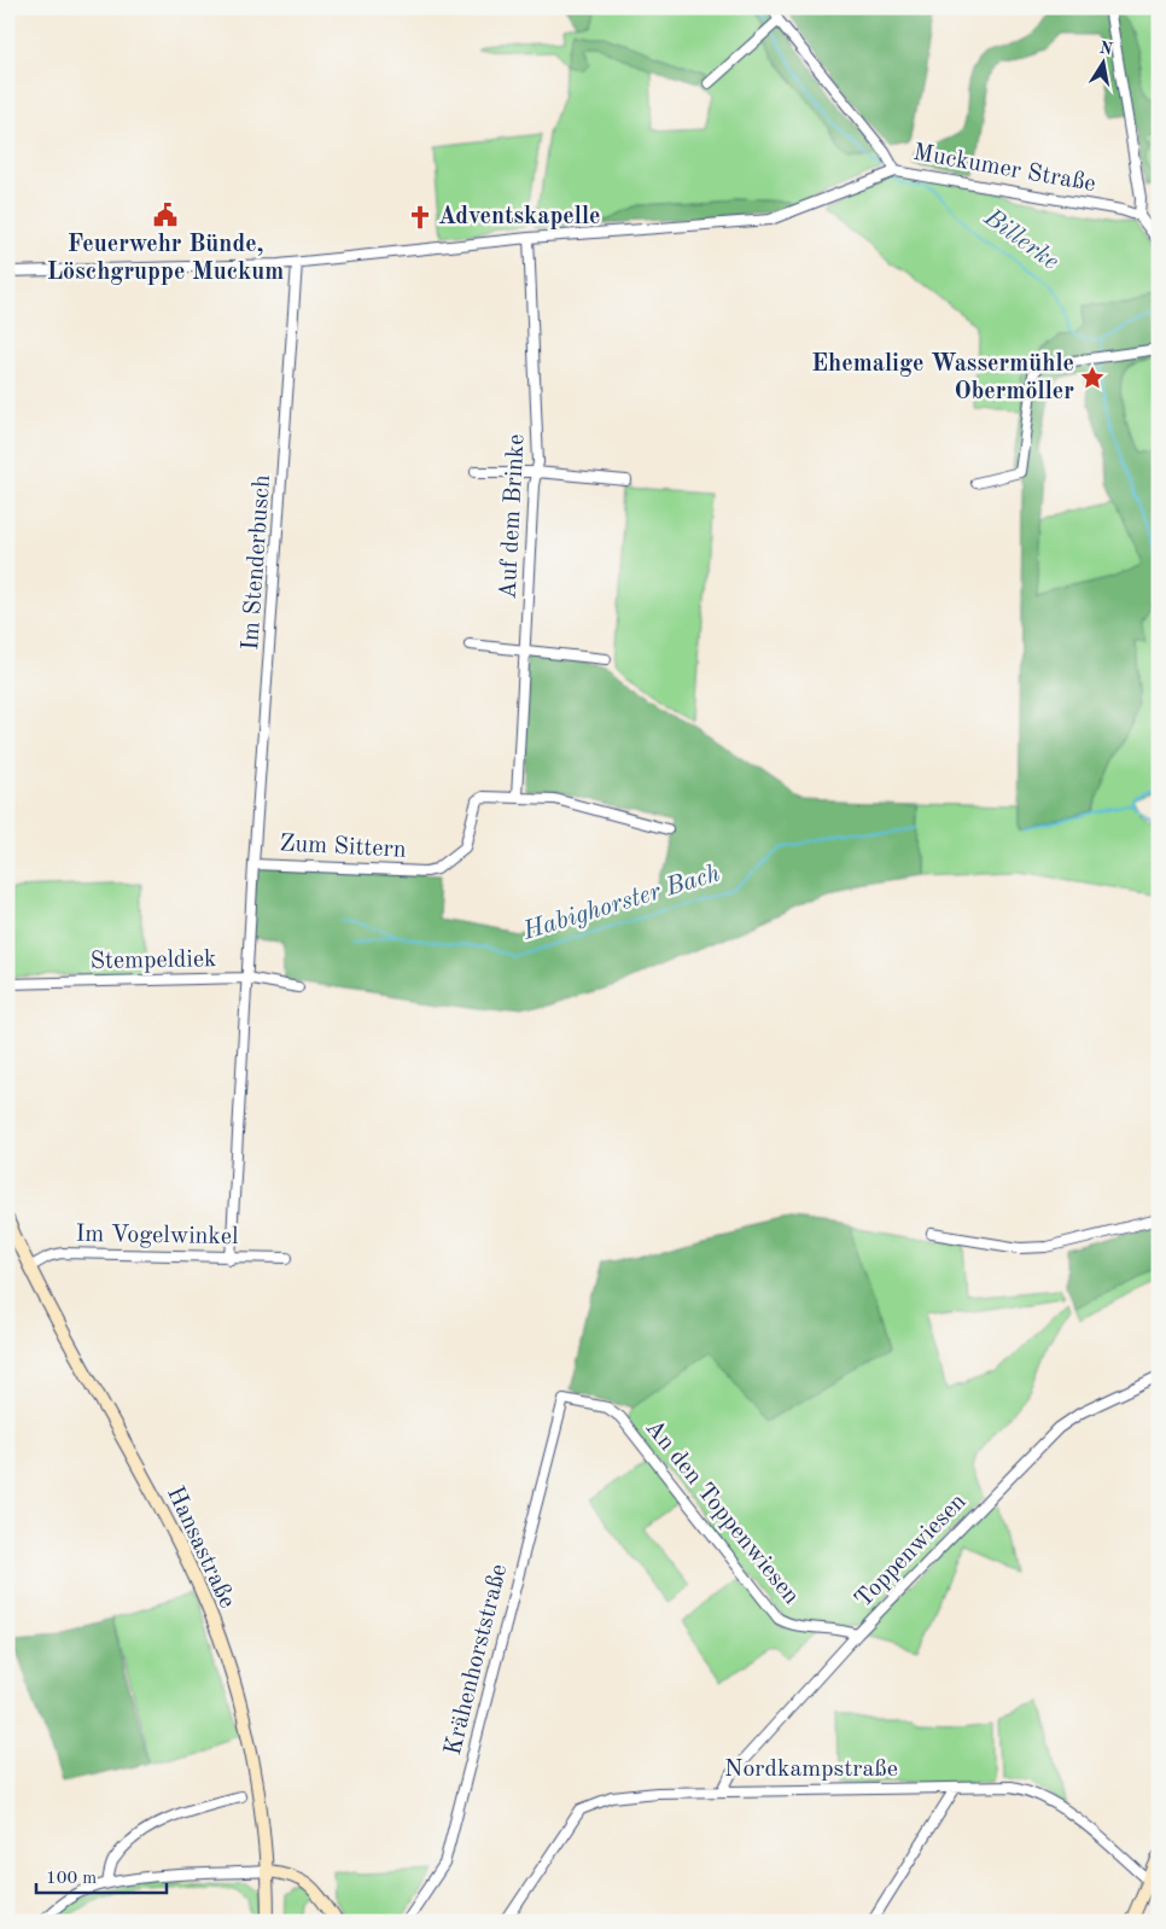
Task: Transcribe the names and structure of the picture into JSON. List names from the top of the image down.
{
  "streets": {
    "main road": ["Hansastraße"],
    "street": [
      "Muckumer Straße",
      "Auf dem Brinke",
      "Im Stenderbusch",
      "Zum Sittern",
      "Stempeldiek",
      "Im Vogelwinkel",
      "An den Toppenwiesen",
      "Toppenwiesen",
      "Krähenhorststraße",
      "Nordkampstraße"
    ]
  },
  "crossings": [
    ["Muckumer Straße", "Auf dem Brinke"],
    ["Muckumer Straße", "Im Stenderbusch"],
    ["Auf dem Brinke", "Zum Sittern"],
    ["Im Stenderbusch", "Zum Sittern"],
    ["Zum Sittern", "Stempeldiek"],
    ["Zum Sittern", "Im Vogelwinkel"],
    ["Im Vogelwinkel", "Hansastraße"],
    ["An den Toppenwiesen", "Toppenwiesen"],
    ["An den Toppenwiesen", "Krähenhorststraße"],
    ["Toppenwiesen", "Nordkampstraße"]
  ],
  "water": ["Billerke", "Habighorster Bach"],
  "places": {
    "public building": ["Feuerwehr Bünde, Löschgruppe Muckum"],
    "church": ["Adventskapelle"],
    "place": ["Ehemalige Wassermühle Obermöller"]
  },
  "scale_bar": "100 m",
  "north": "top"
}
